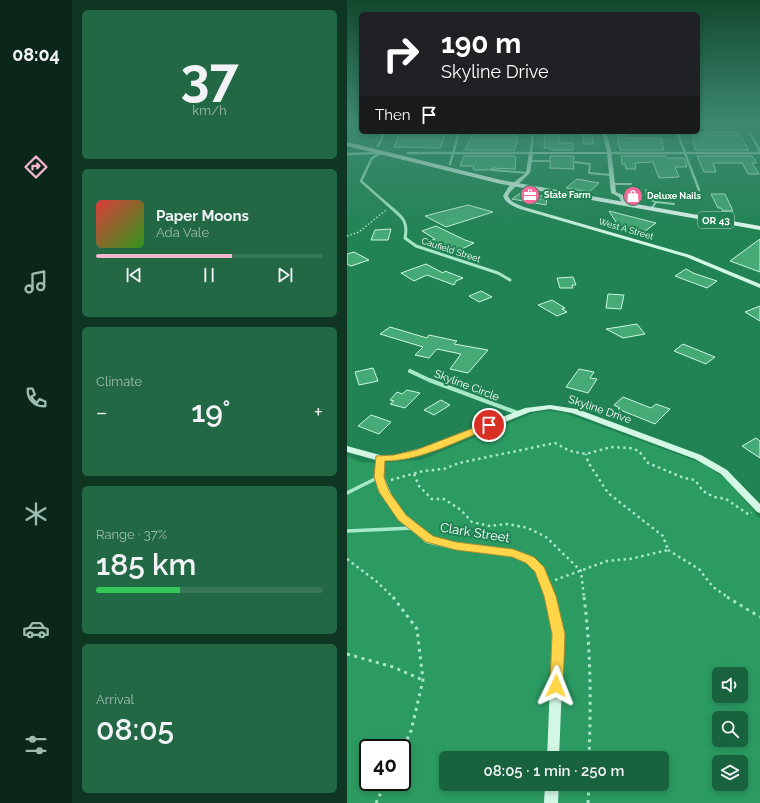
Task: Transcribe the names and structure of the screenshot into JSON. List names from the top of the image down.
{
  "streets": {
    "main road": ["OR 43"],
    "street": [
      "West A Street",
      "Caufield Street",
      "Skyline Circle",
      "Skyline Drive",
      "Clark Street"
    ]
  },
  "crossings": [
    ["OR 43", "West A Street"],
    ["Skyline Circle", "Skyline Drive"]
  ],
  "places": {
    "office": ["State Farm"],
    "shop": ["Deluxe Nails"]
  },
  "page": {
    "tabs": "08:04",
    "tile": [
      ["37", "km/h"],
      "Climate",
      ["Range · 37%", "185 km"],
      ["Arrival", "08:05"]
    ],
    "turn": ["190 m", "Skyline Drive"],
    "then": "Then",
    "song": ["Paper Moons", "Ada Vale"],
    "heat": ["−", "19°", "+"],
    "limit": "40",
    "trip": "08:05 · 1 min · 250 m"
  }
}
